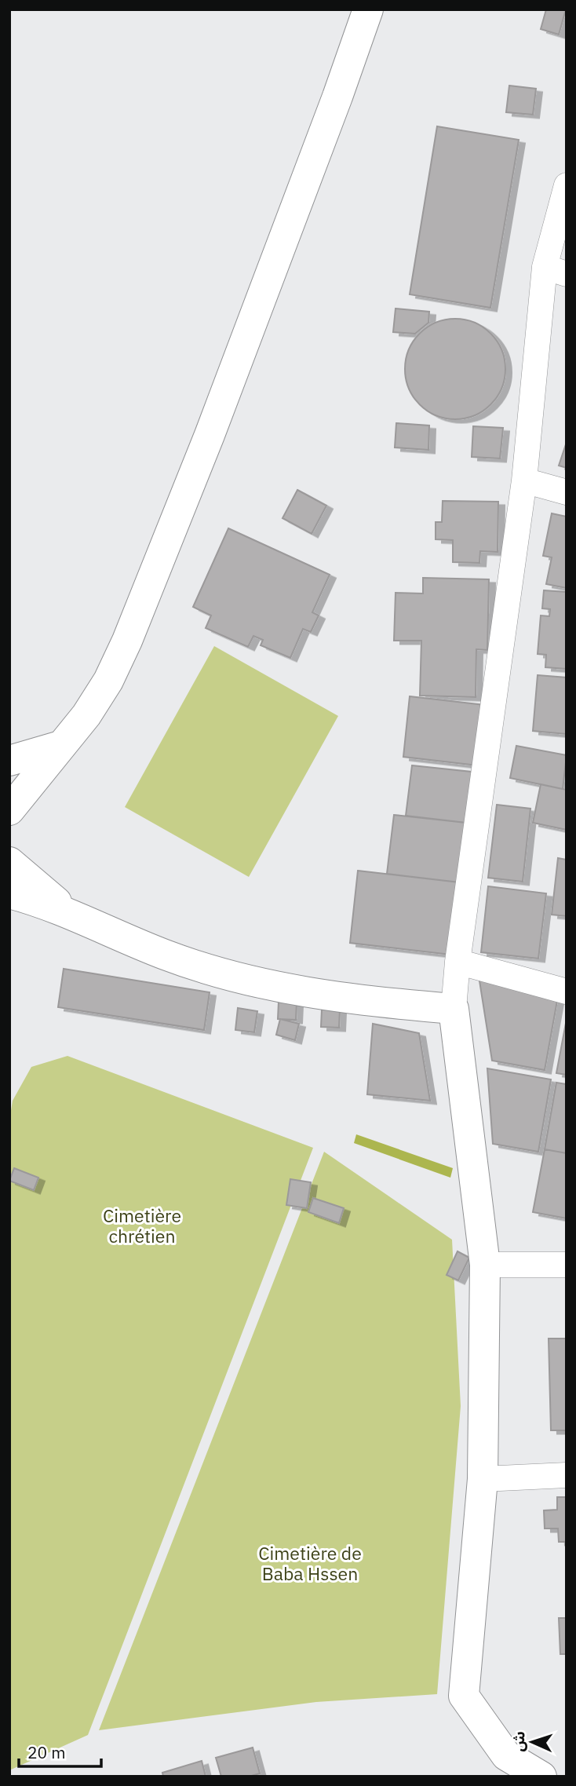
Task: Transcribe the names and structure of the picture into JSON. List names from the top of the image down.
{
  "parks": ["Cimetière chrétien", "Cimetière de Baba Hssen"],
  "scale_bar": "20 m",
  "north": "left"
}
